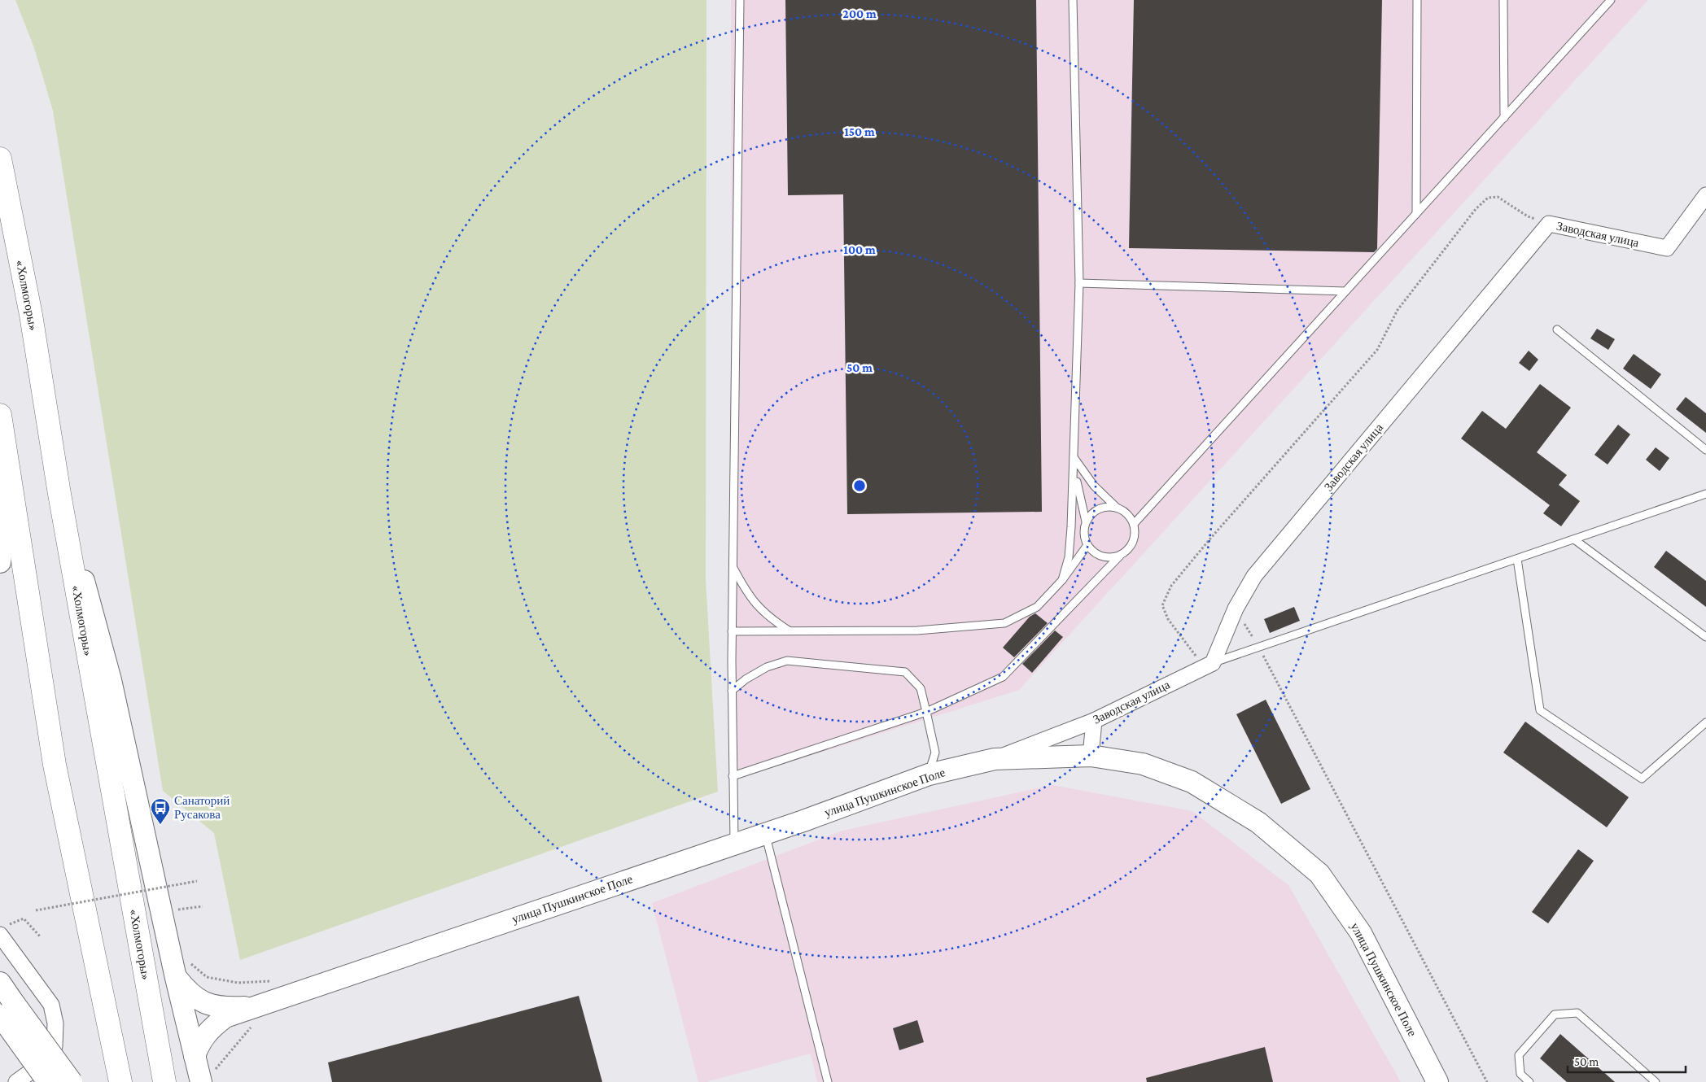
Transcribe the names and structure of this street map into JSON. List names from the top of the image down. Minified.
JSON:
{"streets":{"highway":["«Холмогоры»"],"main road":["улица Пушкинское Поле"],"street":["Заводская улица"]},"crossings":[["Заводская улица","улица Пушкинское Поле"]],"places":{"bus stop":["Санаторий Русакова"]},"scale_bar":"50 m","rings":["200 m","150 m","100 m","50 m"]}
